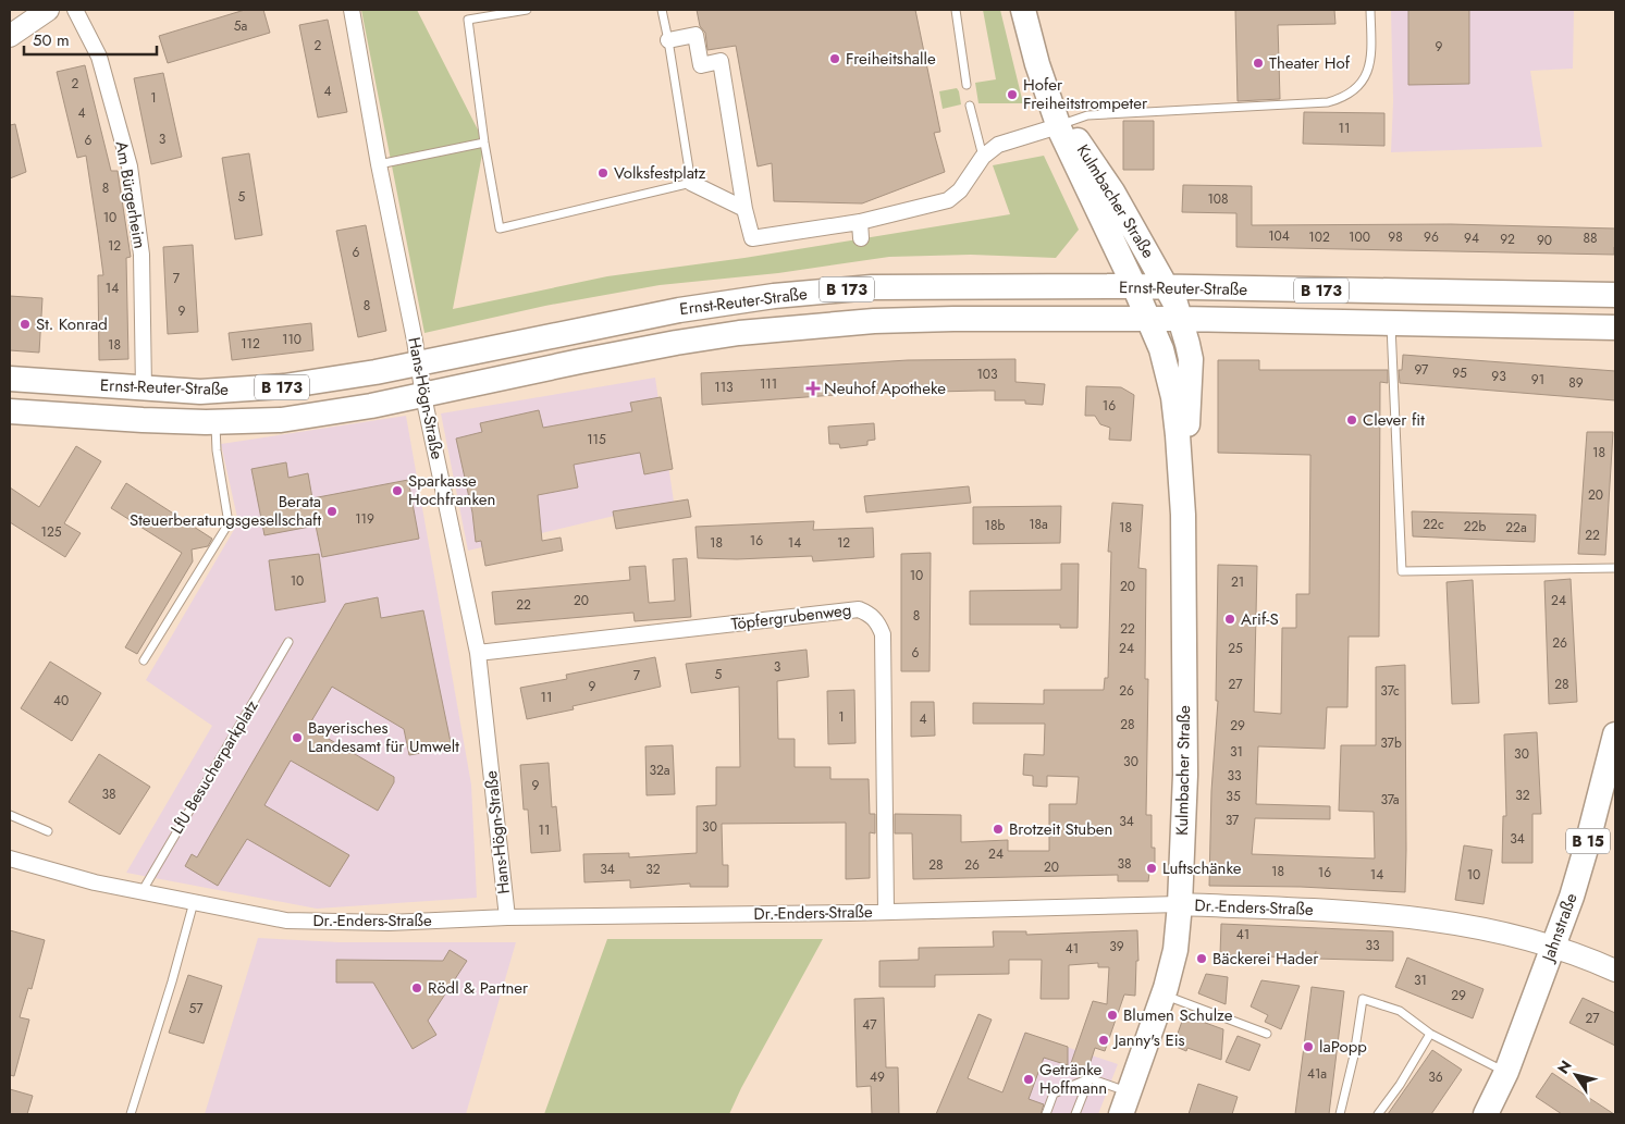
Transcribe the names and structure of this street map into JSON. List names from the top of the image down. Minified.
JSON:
{"streets":{"main road":["Kulmbacher Straße","Ernst-Reuter-Straße","B 173","B 15","Dr.-Enders-Straße","Jahnstraße"],"street":["Am Bürgerheim","Hans-Högn-Straße","Töpfergrubenweg"],"lane":["LfU Besucherparkplatz"]},"crossings":[["Am Bürgerheim","Ernst-Reuter-Straße"],["Kulmbacher Straße","Ernst-Reuter-Straße"],["Kulmbacher Straße","Dr.-Enders-Straße"],["Ernst-Reuter-Straße","Hans-Högn-Straße"],["Hans-Högn-Straße","Töpfergrubenweg"],["Hans-Högn-Straße","Dr.-Enders-Straße"],["Töpfergrubenweg","Dr.-Enders-Straße"],["LfU Besucherparkplatz","Dr.-Enders-Straße"],["Dr.-Enders-Straße","Jahnstraße"]],"places":{"other":["Freiheitshalle","Theater Hof","Hofer Freiheitstrompeter","Volksfestplatz","St. Konrad","Clever fit","Sparkasse Hochfranken","Berata Steuerberatungsgesellschaft","Arif-S","Bayerisches Landesamt für Umwelt","Brotzeit Stuben","Luftschänke","Bäckerei Hader","Rödl & Partner","Blumen Schulze","Janny's Eis","laPopp","Getränke Hoffmann"],"health":["Neuhof Apotheke"]},"house_numbers":["5a","2","9","2","4","1","4","11","3","6","8","5","108","10","104","102","100","98","96","94","88","92","90","12","6","7","14","8","9","110","112","18","97","95","103","93","91","89","111","113","16","115","18","20","119","18a","22c","18b","22b","18","22a","125","22","16","18","14","12","10","10","21","20","20","24","22","8","22","26","24","25","6","3","5","7","27","28","9","26","37c","11","40","1","4","28","29","37b","31","30","30","32a","33","9","38","32","35","37a","37","34","30","11","34","24","38","28","26","20","34","32","18","16","14","10","41","33","39","41","31","29","57","27","47","41a","49","36"],"scale_bar":"50 m","north":"top left"}
